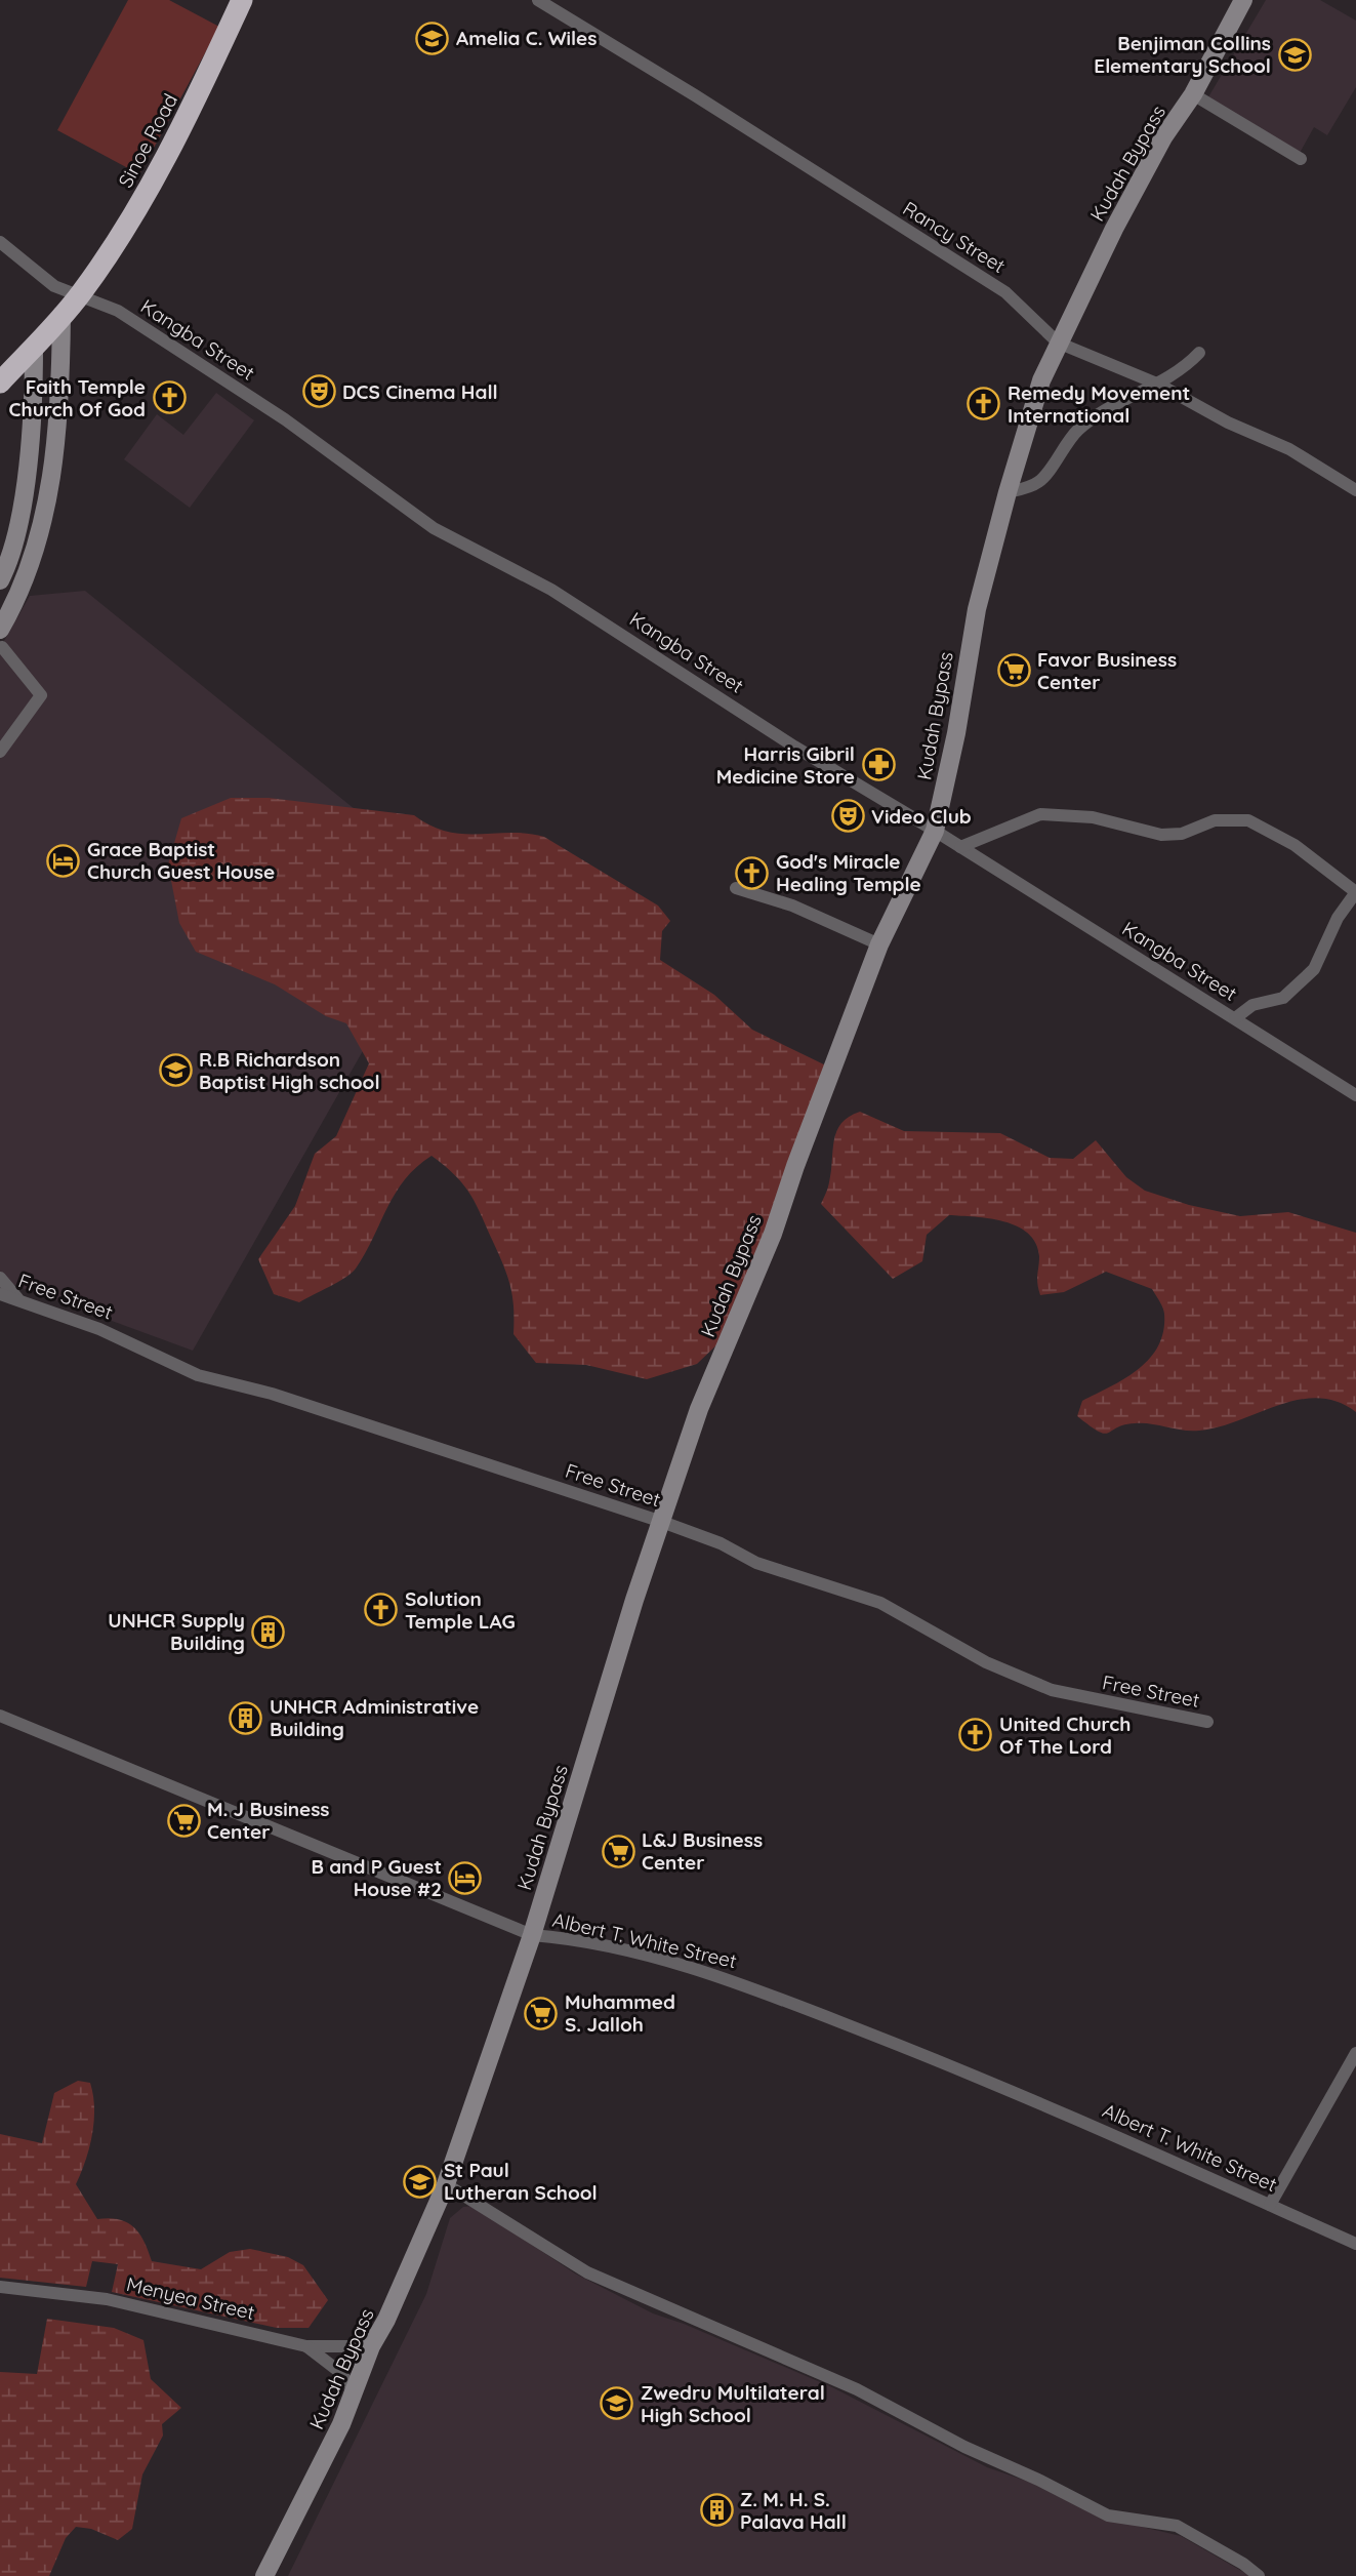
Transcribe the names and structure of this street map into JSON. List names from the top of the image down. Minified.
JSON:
{"streets":{"highway":["Sinoe Road"],"street":["Kudah Bypass","Rancy Street","Kangba Street","Free Street","Albert T. White Street","Menyea Street"]},"crossings":[["Sinoe Road","Kangba Street"],["Kudah Bypass","Rancy Street"],["Kudah Bypass","Kangba Street"],["Kudah Bypass","Free Street"],["Kudah Bypass","Albert T. White Street"],["Kudah Bypass","Menyea Street"]],"places":{"school or university":["Amelia C. Wiles","Benjiman Collins Elementary School","R.B Richardson Baptist High school","St Paul Lutheran School","Zwedru Multilateral High School"],"theatre":["DCS Cinema Hall","Video Club"],"church":["Faith Temple Church Of God","Remedy Movement International","God's Miracle Healing Temple","Solution Temple LAG","United Church Of The Lord"],"supermarket":["Favor Business Center","M. J Business Center","L&J Business Center","Muhammed S. Jalloh"],"pharmacy":["Harris Gibril Medicine Store"],"hotel":["Grace Baptist Church Guest House","B and P Guest House #2"],"building":["UNHCR Supply Building","UNHCR Administrative Building","Z. M. H. S. Palava Hall"]}}
